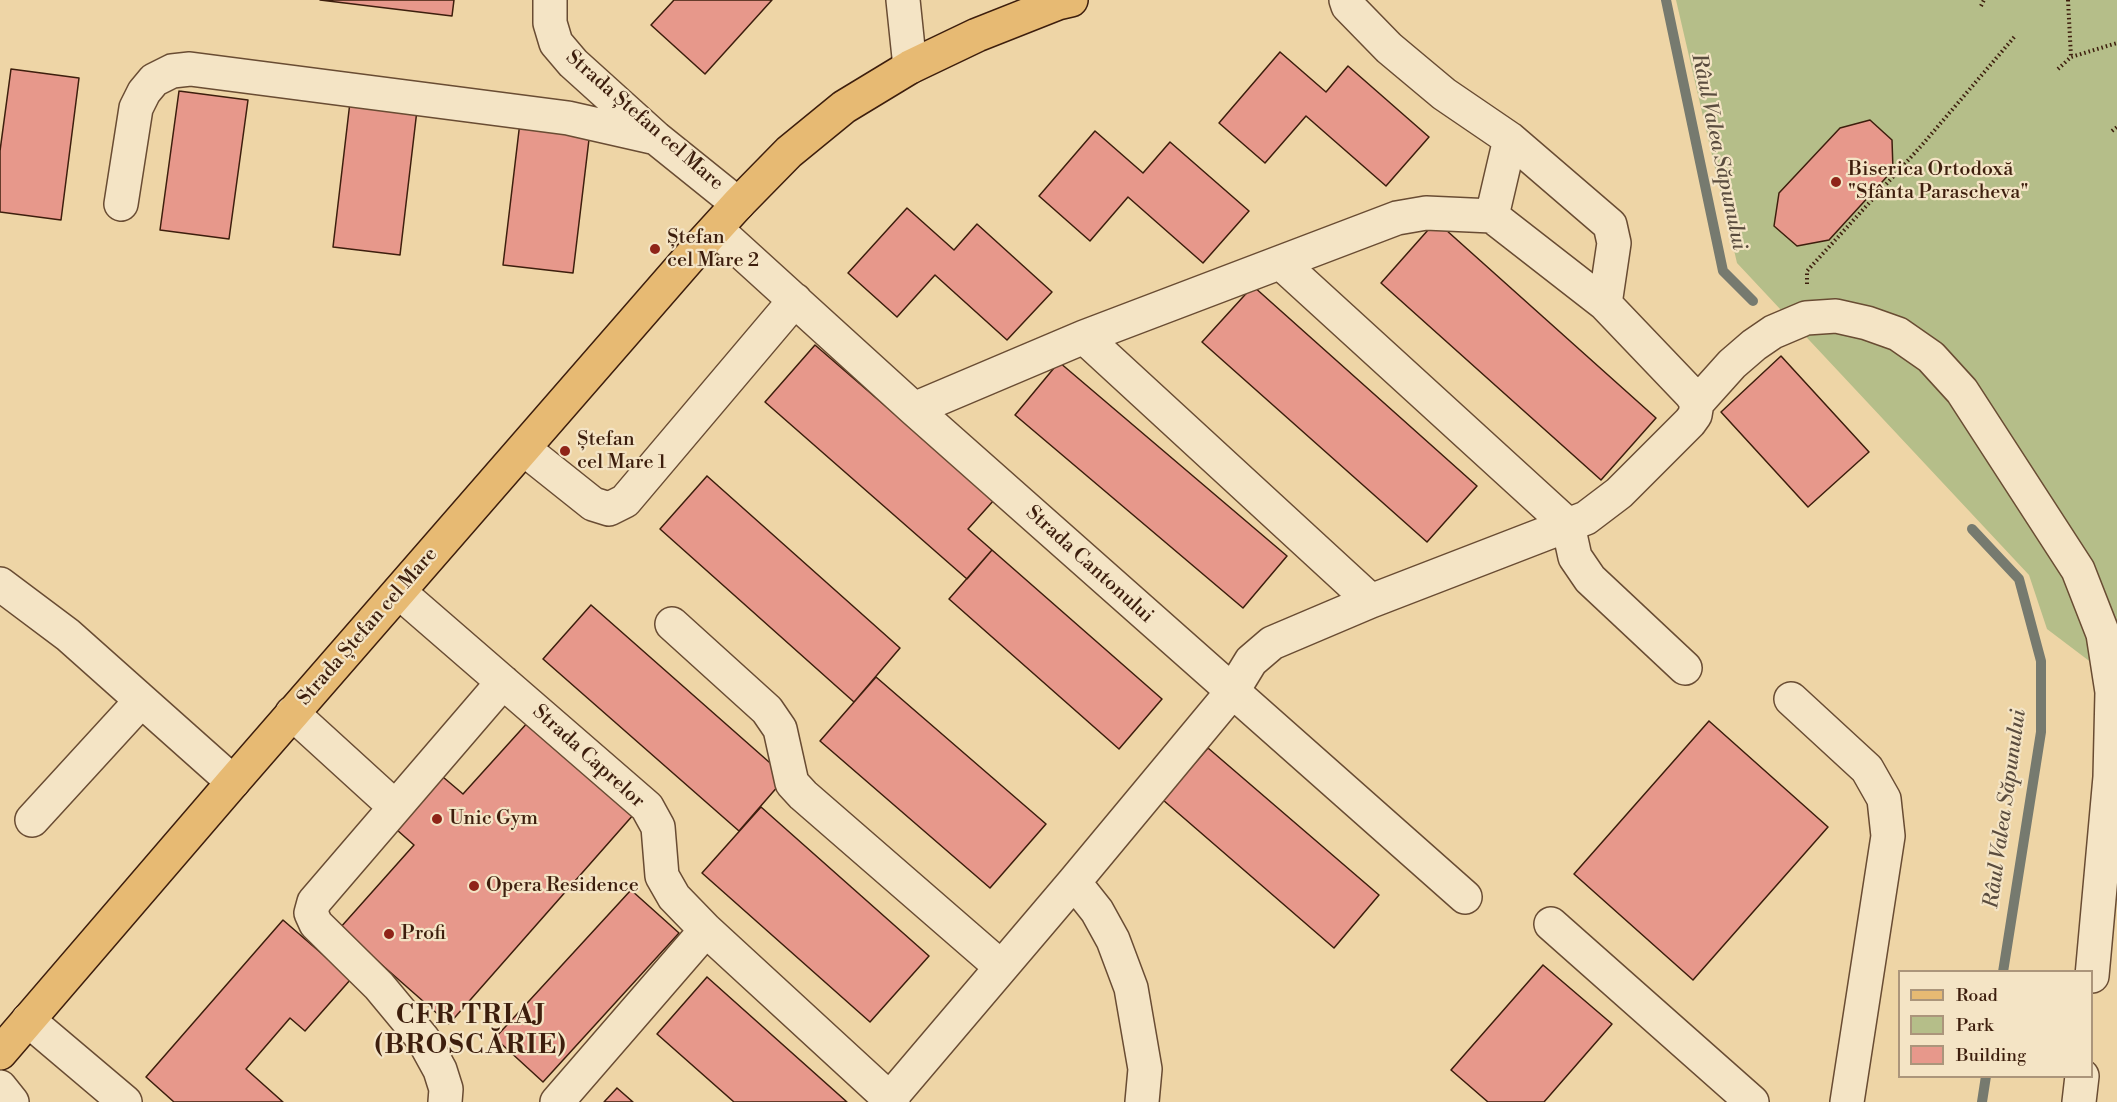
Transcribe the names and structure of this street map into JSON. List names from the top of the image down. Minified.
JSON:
{"streets":{"main road":["Strada Ștefan cel Mare"],"street":["Strada Cantonului","Strada Caprelor"]},"crossings":[["Strada Ștefan cel Mare","Strada Cantonului"],["Strada Ștefan cel Mare","Strada Caprelor"]],"districts":["CFR TRIAJ (BROSCĂRIE)"],"water":["Râul Valea Săpunului"],"places":["Biserica Ortodoxă \"Sfânta Parascheva\"","Ștefan cel Mare 2","Ștefan cel Mare 1","Unic Gym","Opera Residence","Profi"],"legend":["Road","Park","Building"]}
